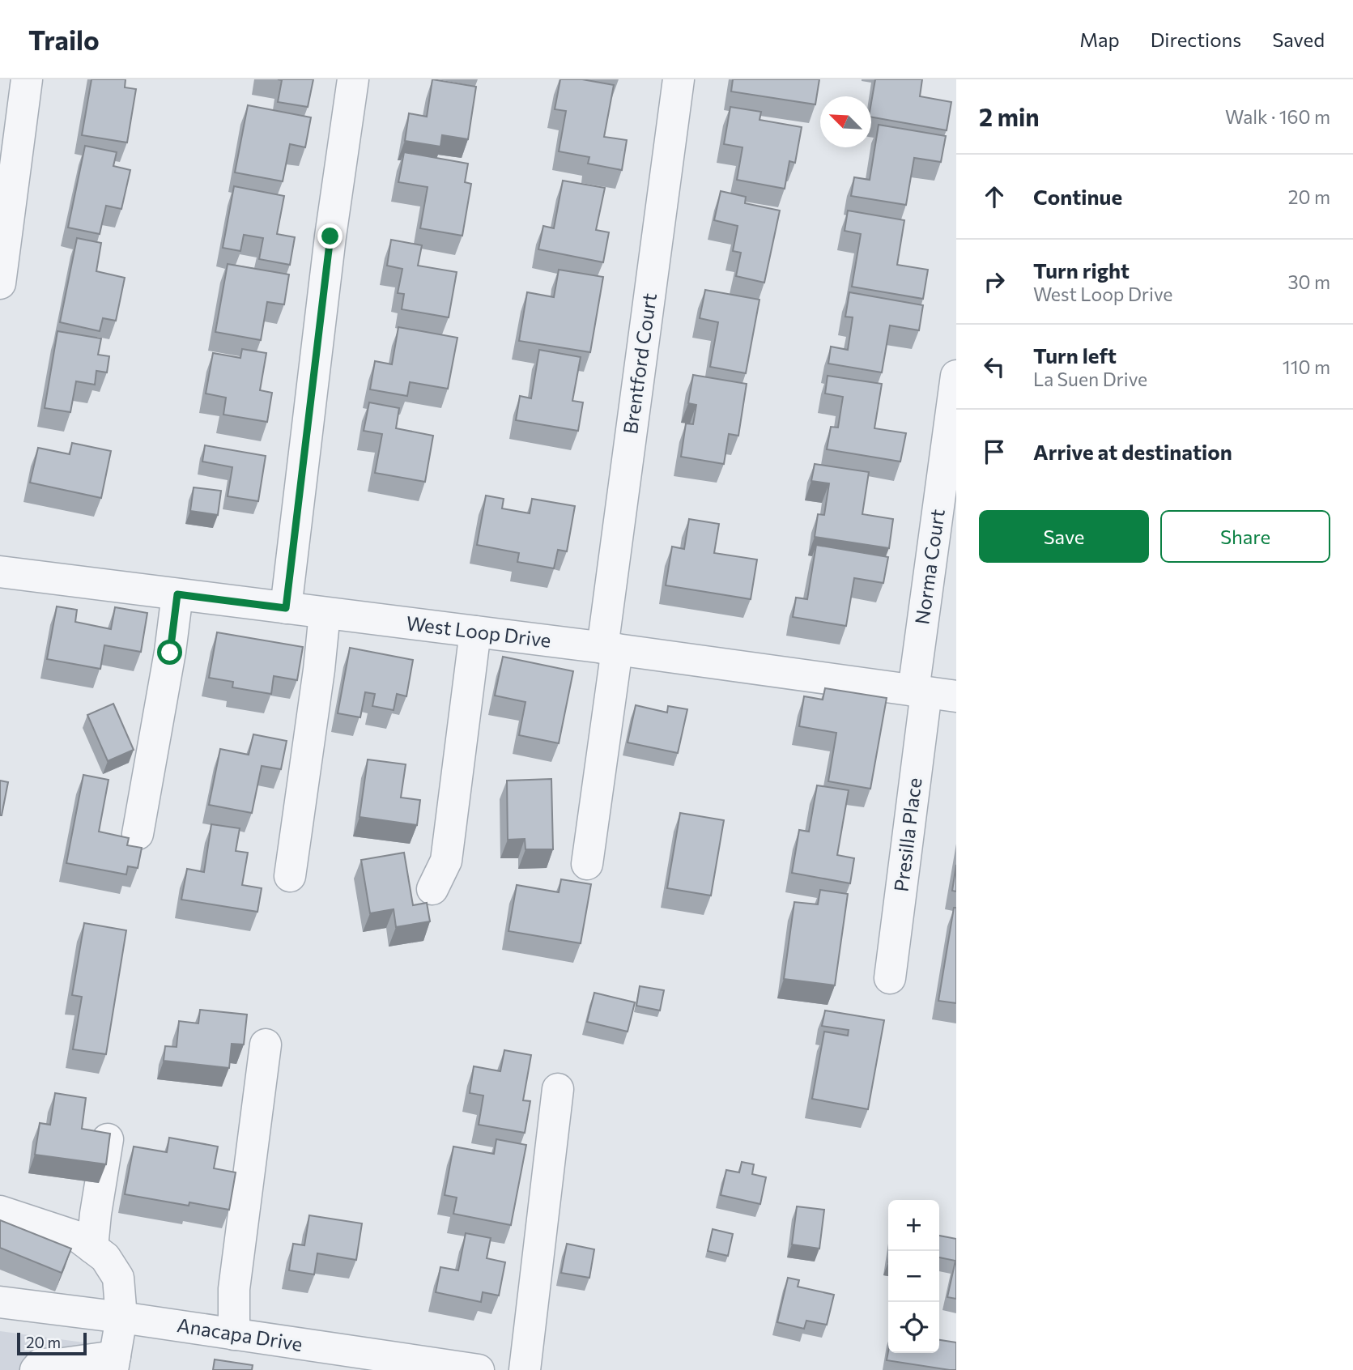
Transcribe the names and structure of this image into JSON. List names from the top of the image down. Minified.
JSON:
{"streets":{"street":["Brentford Court","Norma Court","West Loop Drive","Presilla Place","Anacapa Drive"]},"crossings":[["Brentford Court","West Loop Drive"],["Norma Court","West Loop Drive"],["Norma Court","Presilla Place"],["West Loop Drive","Presilla Place"]],"scale_bar":"20 m","north":"top left","page":{"header":"Trailo","nav":["Map","Directions","Saved"],"heading":["2 min","Walk · 160 m"],"list":[["Continue","20 m"],["Turn right","West Loop Drive","30 m"],["Turn left","La Suen Drive","110 m"],"Arrive at destination"],"buttons":["Save","Share"],"map_buttons":["+","−"],"scale":"20 m"}}
